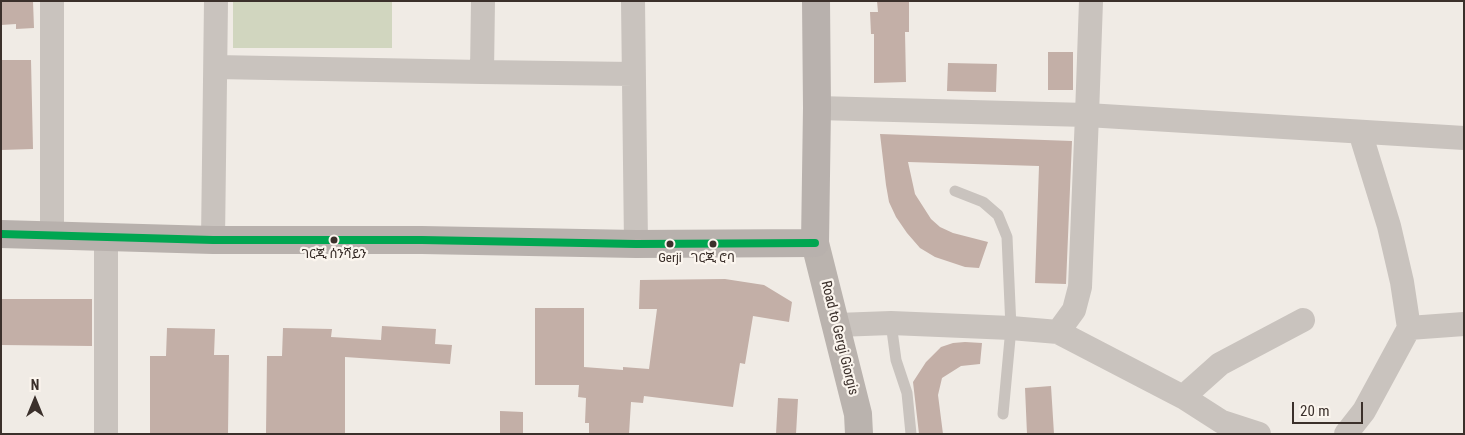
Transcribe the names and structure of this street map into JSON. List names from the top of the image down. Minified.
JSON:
{"streets":{"main road":["Road to Gergi Giorgis"]},"places":["ገርጂ ሰንሻይን","Gerji","ገርጂ ሮባ"],"scale_bar":"20 m","north":"top"}
